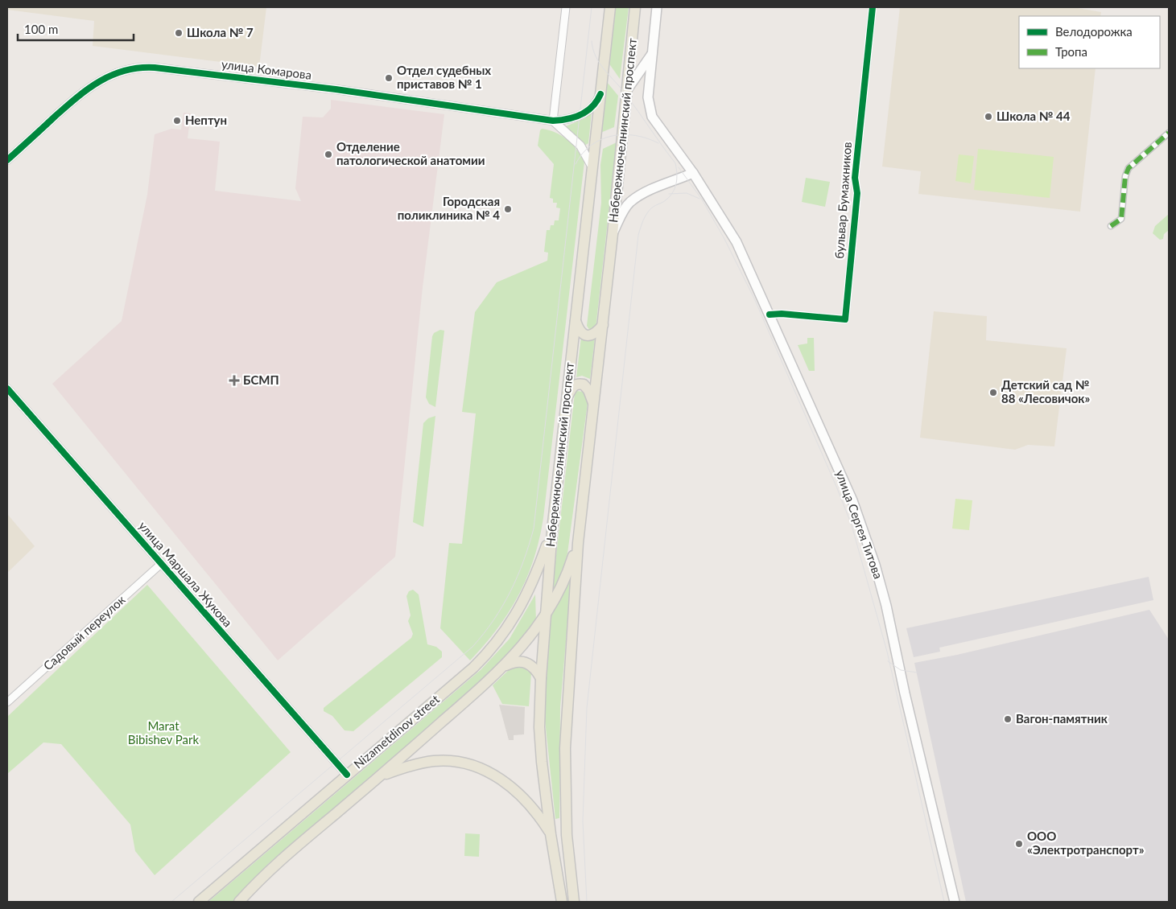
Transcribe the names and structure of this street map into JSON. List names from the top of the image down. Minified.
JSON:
{"streets":{"main road":["Набережночелнинский проспект","улица Сергея Титова","Nizametdinov street"],"street":["улица Комарова","бульвар Бумажников","улица Маршала Жукова","Садовый переулок"]},"crossings":[["улица Комарова","Набережночелнинский проспект"],["Набережночелнинский проспект","Nizametdinov street"],["бульвар Бумажников","улица Сергея Титова"],["улица Маршала Жукова","Садовый переулок"],["улица Маршала Жукова","Nizametdinov street"]],"parks":["Marat Bibishev Park"],"places":{"other":["Школа № 7","Отдел судебных приставов № 1","Школа № 44","Нептун","Отделение патологической анатомии","Городская поликлиника № 4","Детский сад № 88 «Лесовичок»","Вагон-памятник","ООО «Электротранспорт»"],"health":["БСМП"]},"legend":["Велодорожка","Тропа"],"scale_bar":"100 m"}
